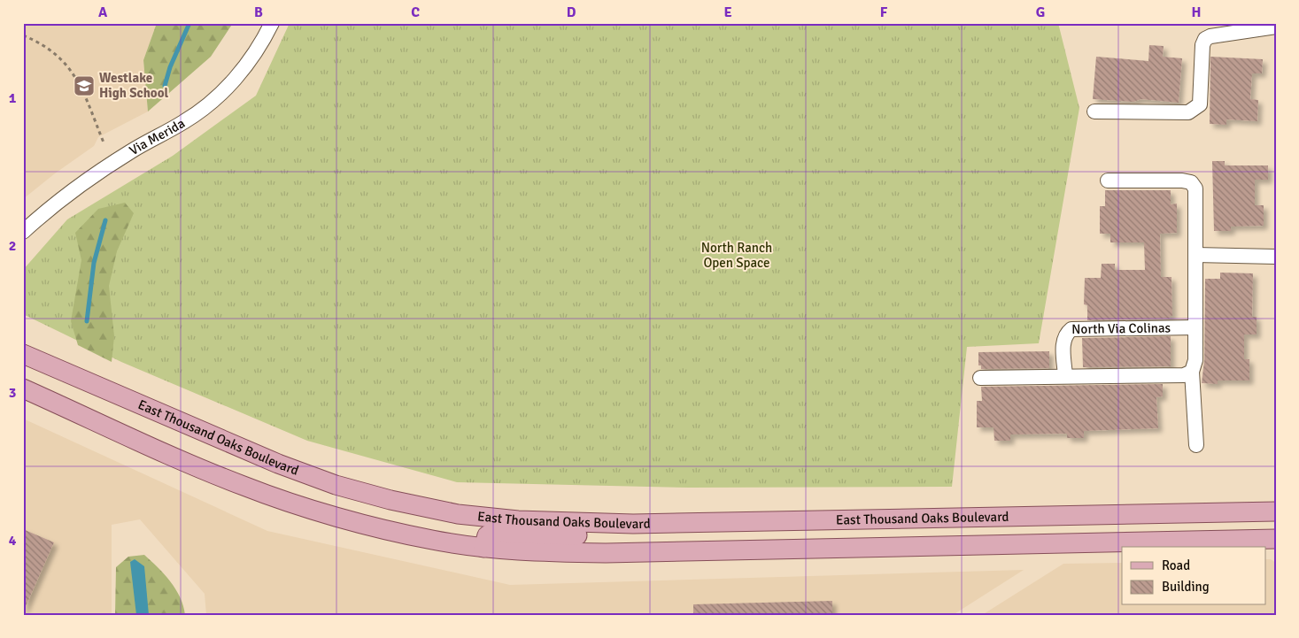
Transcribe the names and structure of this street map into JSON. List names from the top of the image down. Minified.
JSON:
{"streets":{"main road":["East Thousand Oaks Boulevard"],"street":["Via Merida","North Via Colinas"]},"parks":["North Ranch Open Space"],"places":{"school or university":["Westlake High School"]},"legend":["Road","Building"],"grid":{"columns":["A","B","C","D","E","F","G","H"],"rows":["1","2","3","4"]}}
